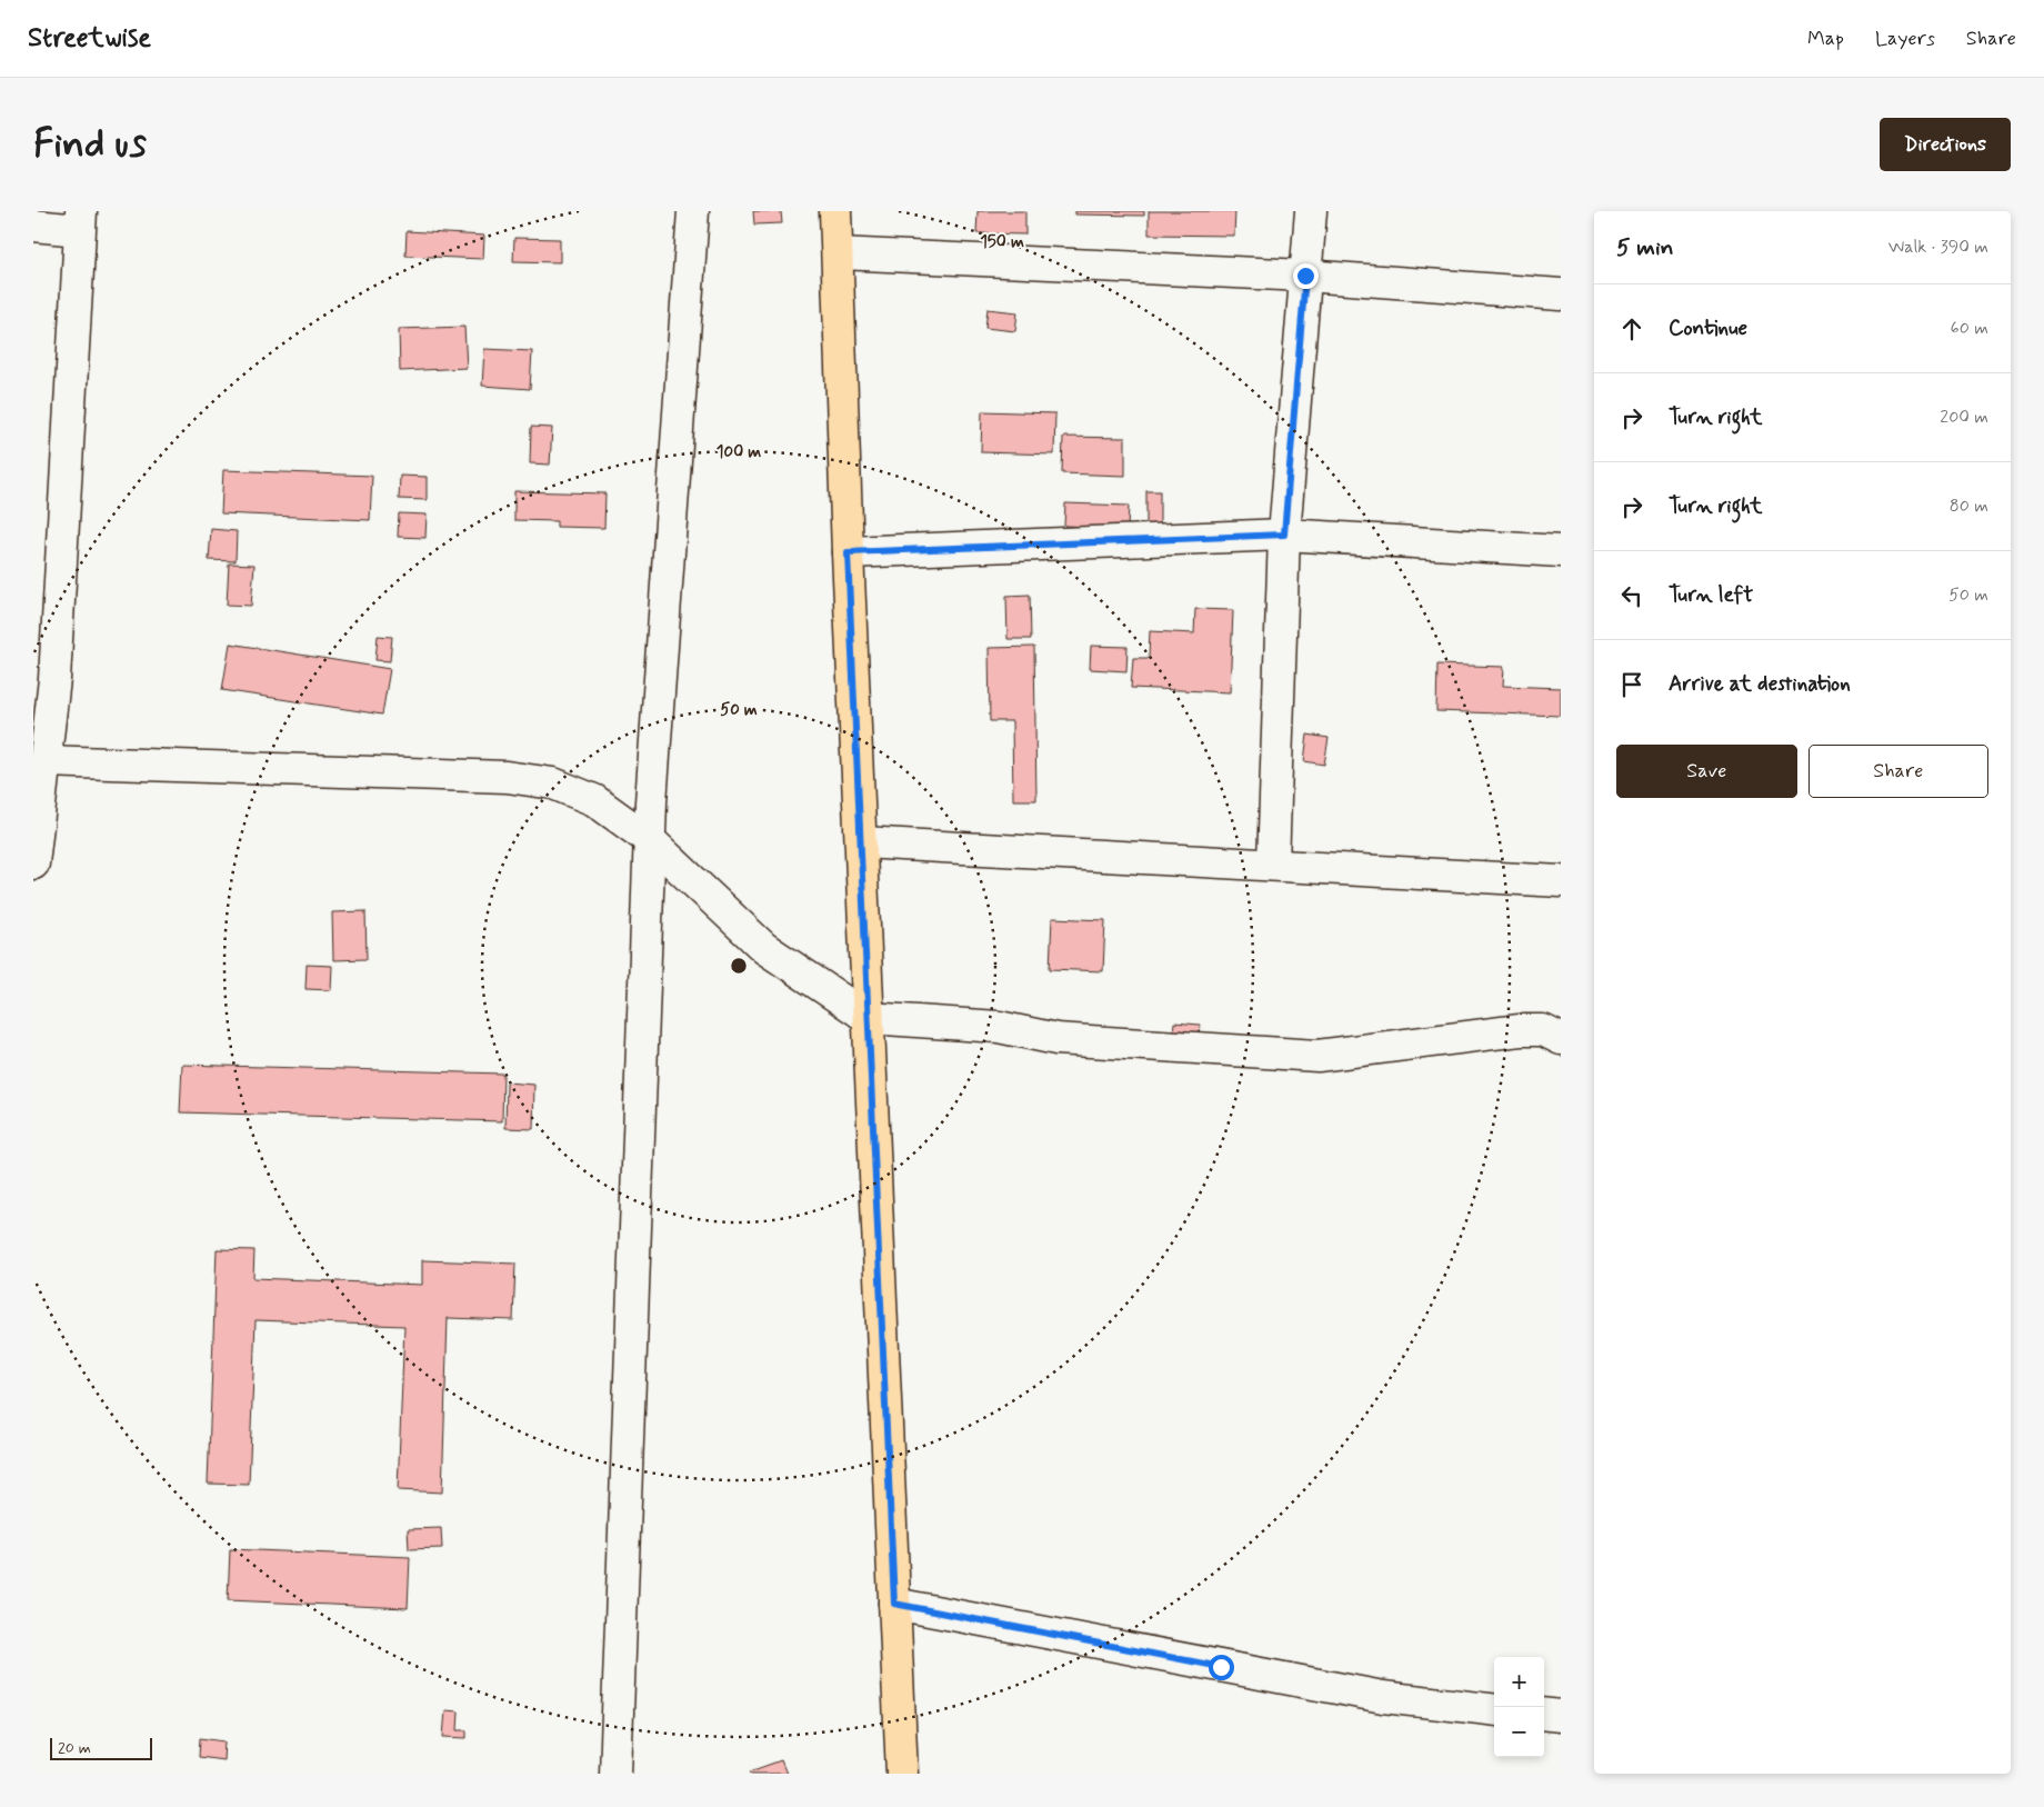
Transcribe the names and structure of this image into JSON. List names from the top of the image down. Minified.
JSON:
{"scale_bar":"20 m","page":{"header":"Streetwise","nav":["Map","Layers","Share"],"buttons":["Directions",["Save","Share"]],"title":"Find us","heading":["5 min","Walk · 390 m"],"list":[["Continue","60 m"],["Turn right","200 m"],["Turn right","80 m"],["Turn left","50 m"],"Arrive at destination"],"map_buttons":["+","−"],"scale":"20 m"},"rings":["150 m","100 m","50 m"]}
